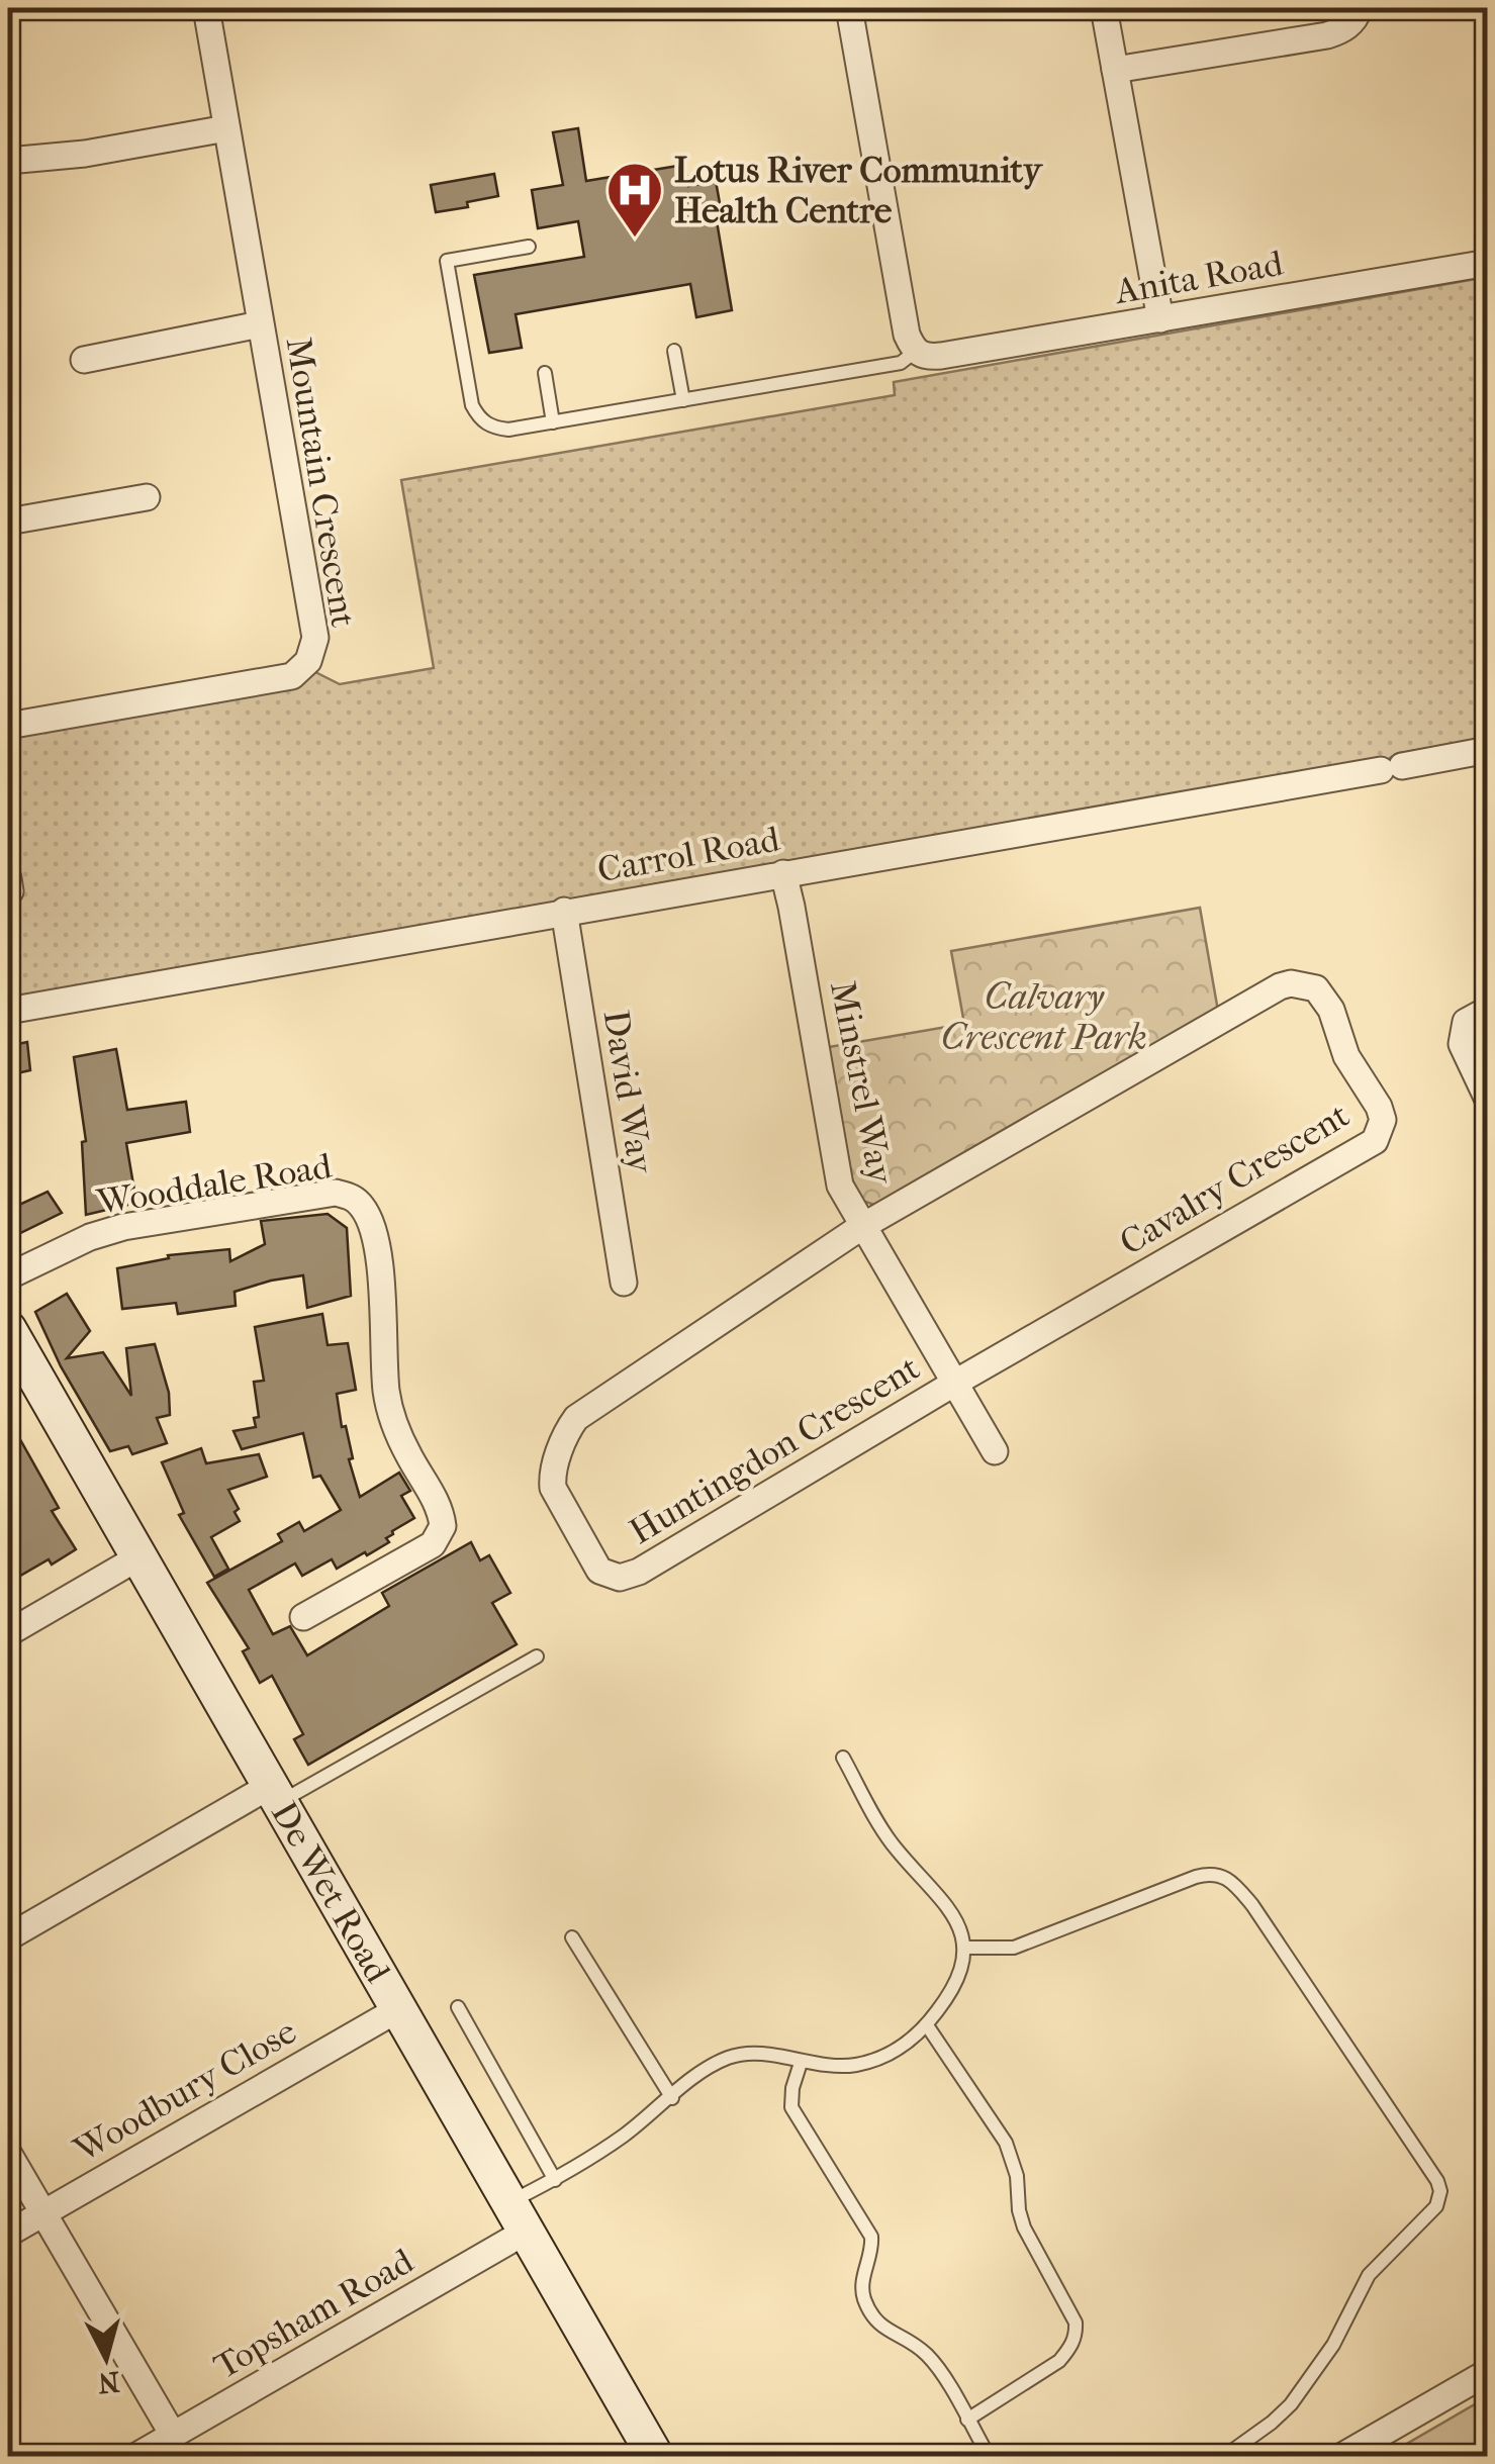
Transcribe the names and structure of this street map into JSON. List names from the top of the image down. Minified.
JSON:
{"streets":{"street":["Anita Road","Mountain Crescent","Carrol Road","Minstrel Way","David Way","Cavalry Crescent","Wooddale Road","Huntingdon Crescent","De Wet Road","Woodbury Close","Topsham Road"]},"crossings":[["Carrol Road","Minstrel Way"],["Carrol Road","David Way"],["Minstrel Way","Cavalry Crescent"],["Minstrel Way","Huntingdon Crescent"],["Cavalry Crescent","Huntingdon Crescent"],["De Wet Road","Woodbury Close"],["De Wet Road","Topsham Road"]],"parks":["Calvary Crescent Park"],"places":{"hospital":["Lotus River Community Health Centre"]},"north":"bottom"}
